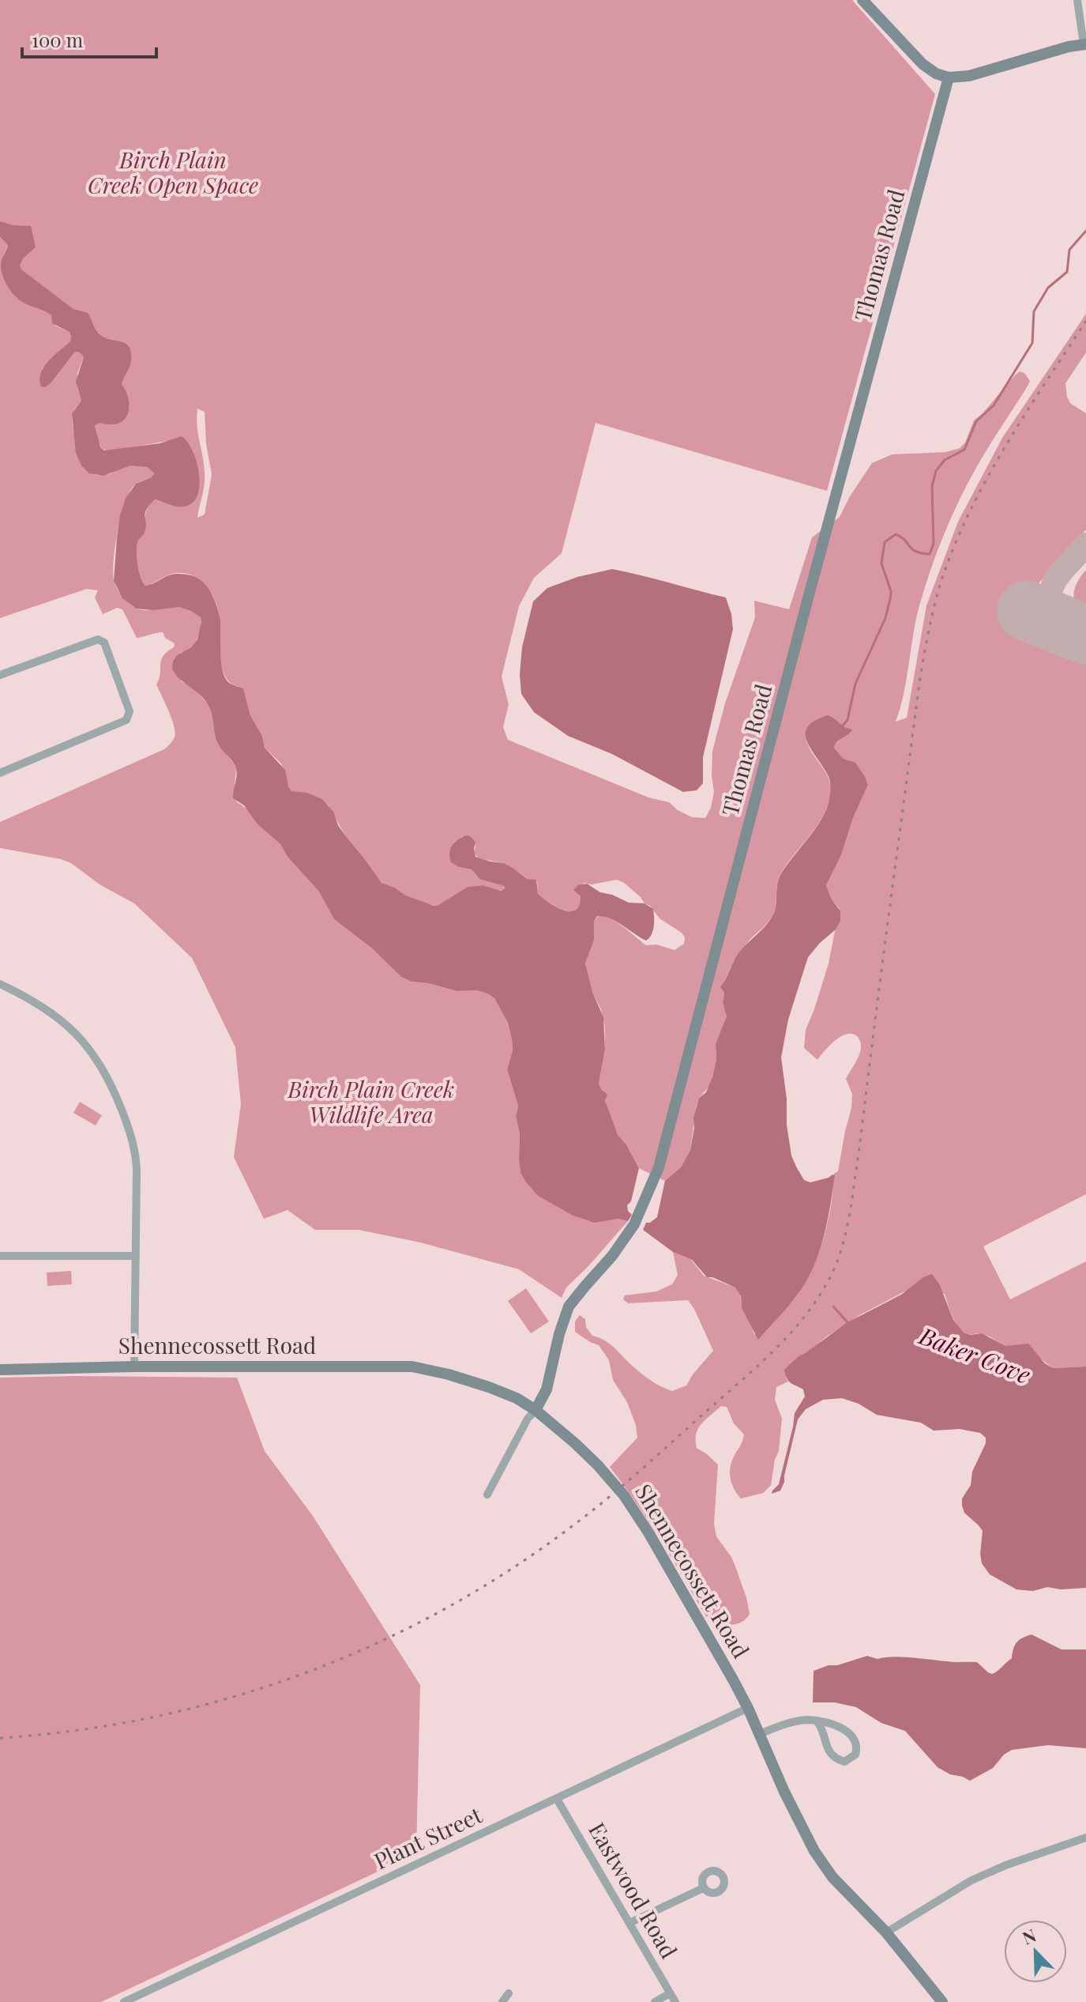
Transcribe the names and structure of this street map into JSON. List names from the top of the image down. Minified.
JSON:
{"streets":{"main road":["Thomas Road","Shennecossett Road"],"street":["Plant Street","Eastwood Road"]},"crossings":[["Thomas Road","Shennecossett Road"],["Shennecossett Road","Plant Street"],["Plant Street","Eastwood Road"]],"water":["Baker Cove"],"parks":["Birch Plain Creek Open Space","Birch Plain Creek Wildlife Area"],"scale_bar":"100 m","north":"top left"}
